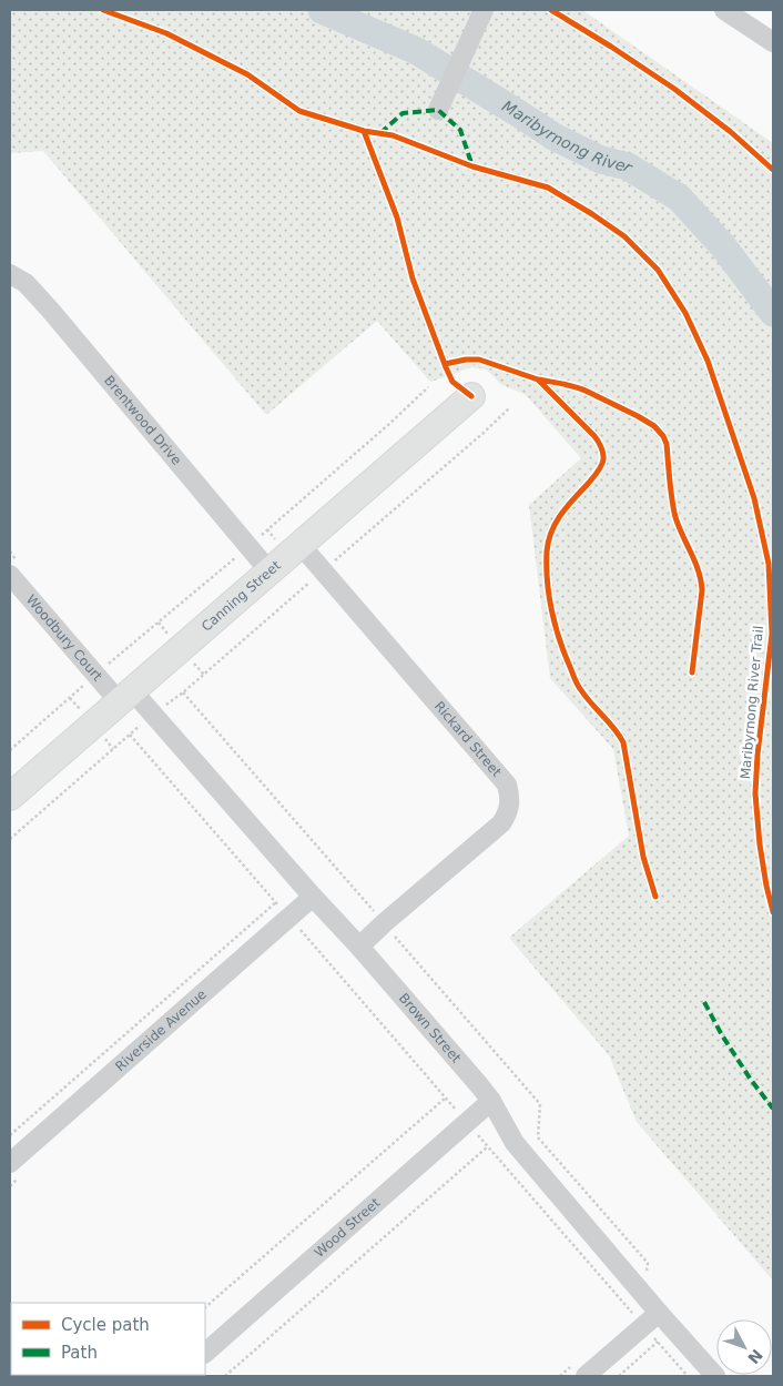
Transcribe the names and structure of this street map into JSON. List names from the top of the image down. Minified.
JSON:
{"streets":{"street":["Brentwood Drive","Canning Street","Woodbury Court","Rickard Street","Brown Street","Riverside Avenue","Wood Street"],"cycle path":["Maribyrnong River Trail"]},"crossings":[["Brentwood Drive","Canning Street"],["Brentwood Drive","Rickard Street"],["Canning Street","Woodbury Court"],["Canning Street","Rickard Street"],["Canning Street","Brown Street"],["Woodbury Court","Brown Street"],["Rickard Street","Brown Street"],["Brown Street","Riverside Avenue"],["Brown Street","Wood Street"]],"water":["Maribyrnong River"],"legend":["Cycle path","Path"],"north":"bottom right"}
